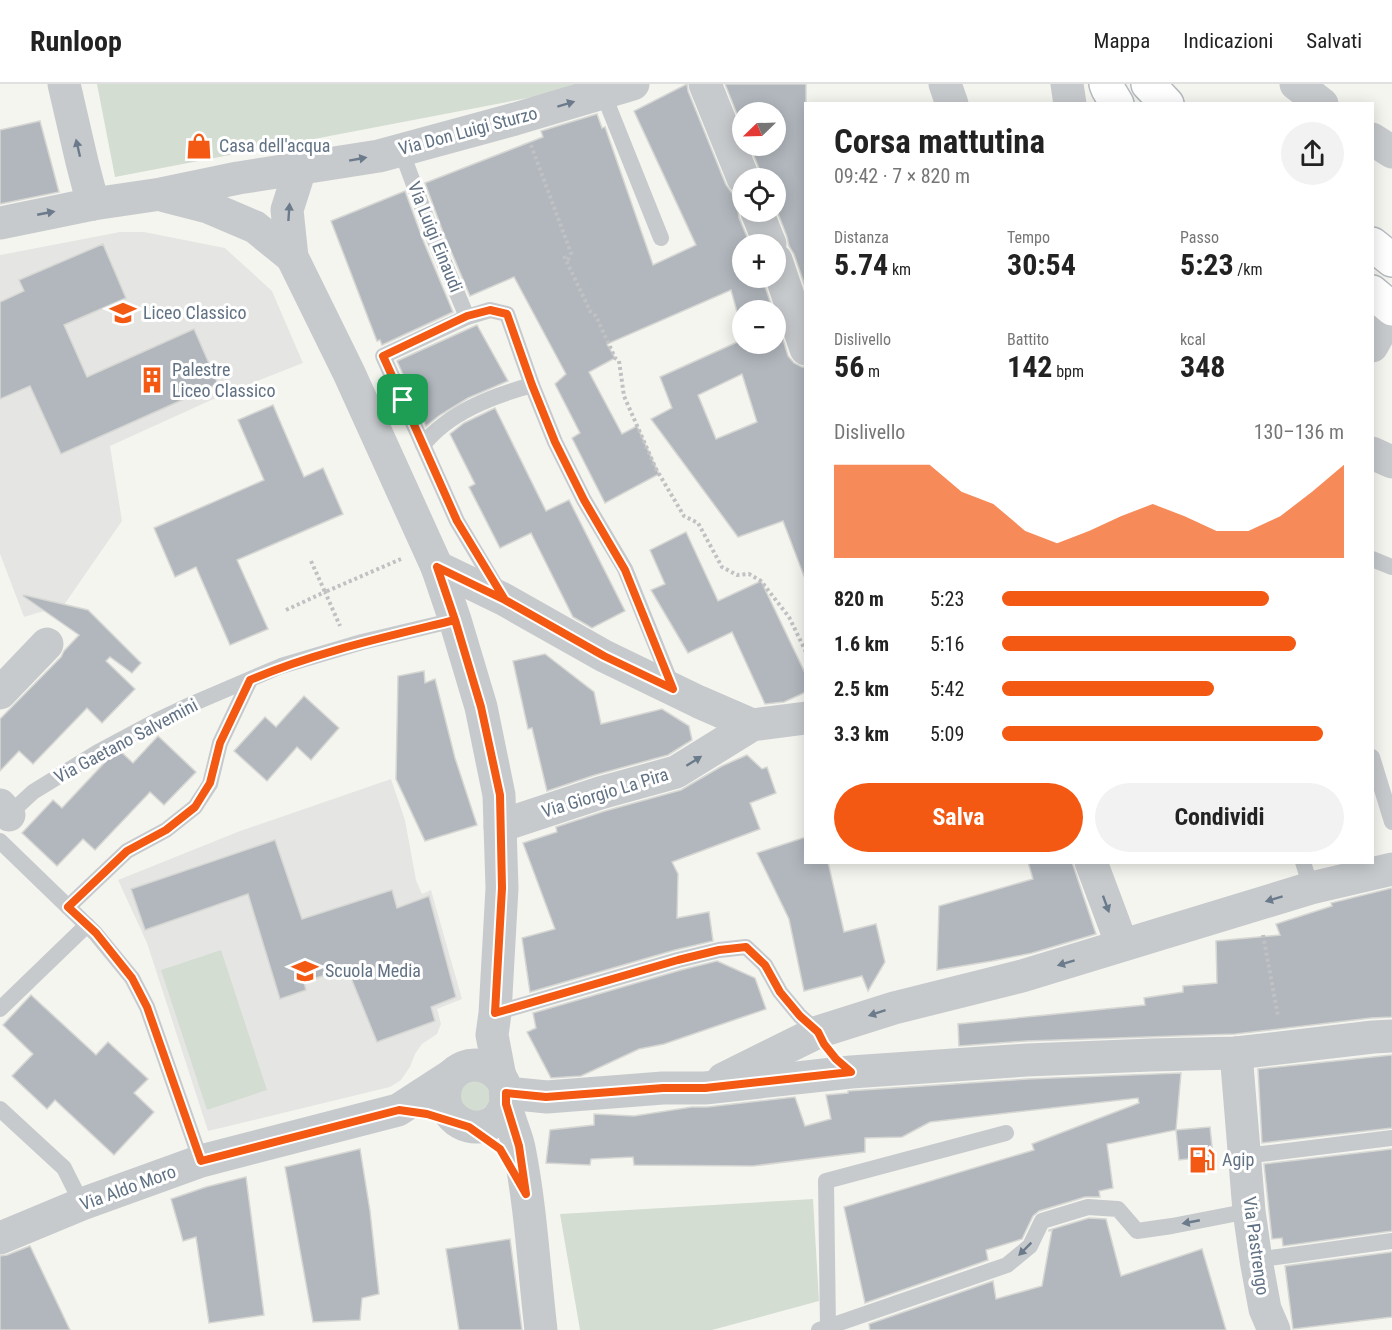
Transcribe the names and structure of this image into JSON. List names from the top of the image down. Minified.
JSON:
{"streets":{"street":["Via Don Luigi Sturzo","Via Giorgio La Pira","Via Aldo Moro","Via Pastrengo"],"lane":["Via Luigi Einaudi","Via Gaetano Salvemini"]},"crossings":[["Via Don Luigi Sturzo","Via Luigi Einaudi"],["Via Gaetano Salvemini","Via Aldo Moro"]],"one_way":["Via Don Luigi Sturzo"],"places":{"shop":["Casa dell'acqua"],"school or university":["Liceo Classico","Scuola Media"],"building":["Palestre Liceo Classico"],"fuel station":["Agip"]},"north":"bottom left","page":{"header":"Runloop","nav":["Mappa","Indicazioni","Salvati"],"map_buttons":["+","−"],"heading":["Corsa mattutina","09:42 · 7 × 820 m"],"stats":[["Distanza","5.74 km"],["Tempo","30:54"],["Passo","5:23 /km"],["Dislivello","56 m"],["Battito","142 bpm"],["kcal","348"]],"chart":["Dislivello","130–136 m"],"list":[{"name":"820 m","note":"5:23"},{"name":"1.6 km","note":"5:16"},{"name":"2.5 km","note":"5:42"},{"name":"3.3 km","note":"5:09"}],"buttons":["Salva","Condividi"]}}
